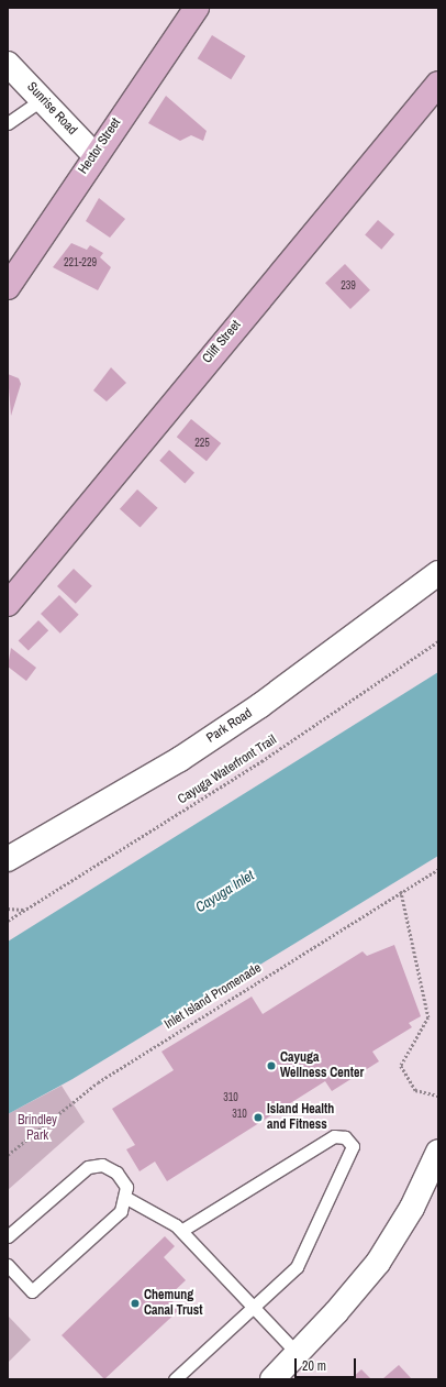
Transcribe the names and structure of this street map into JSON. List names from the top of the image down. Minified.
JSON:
{"streets":{"main road":["Hector Street","Cliff Street"],"street":["Sunrise Road","Park Road"],"path":["Cayuga Waterfront Trail","Inlet Island Promenade"]},"crossings":[["Sunrise Road","Hector Street"]],"water":["Cayuga Inlet"],"parks":["Brindley Park"],"places":["Cayuga Wellness Center","Island Health and Fitness","Chemung Canal Trust"],"house_numbers":["221-229","239","225","310","310"],"scale_bar":"20 m"}
